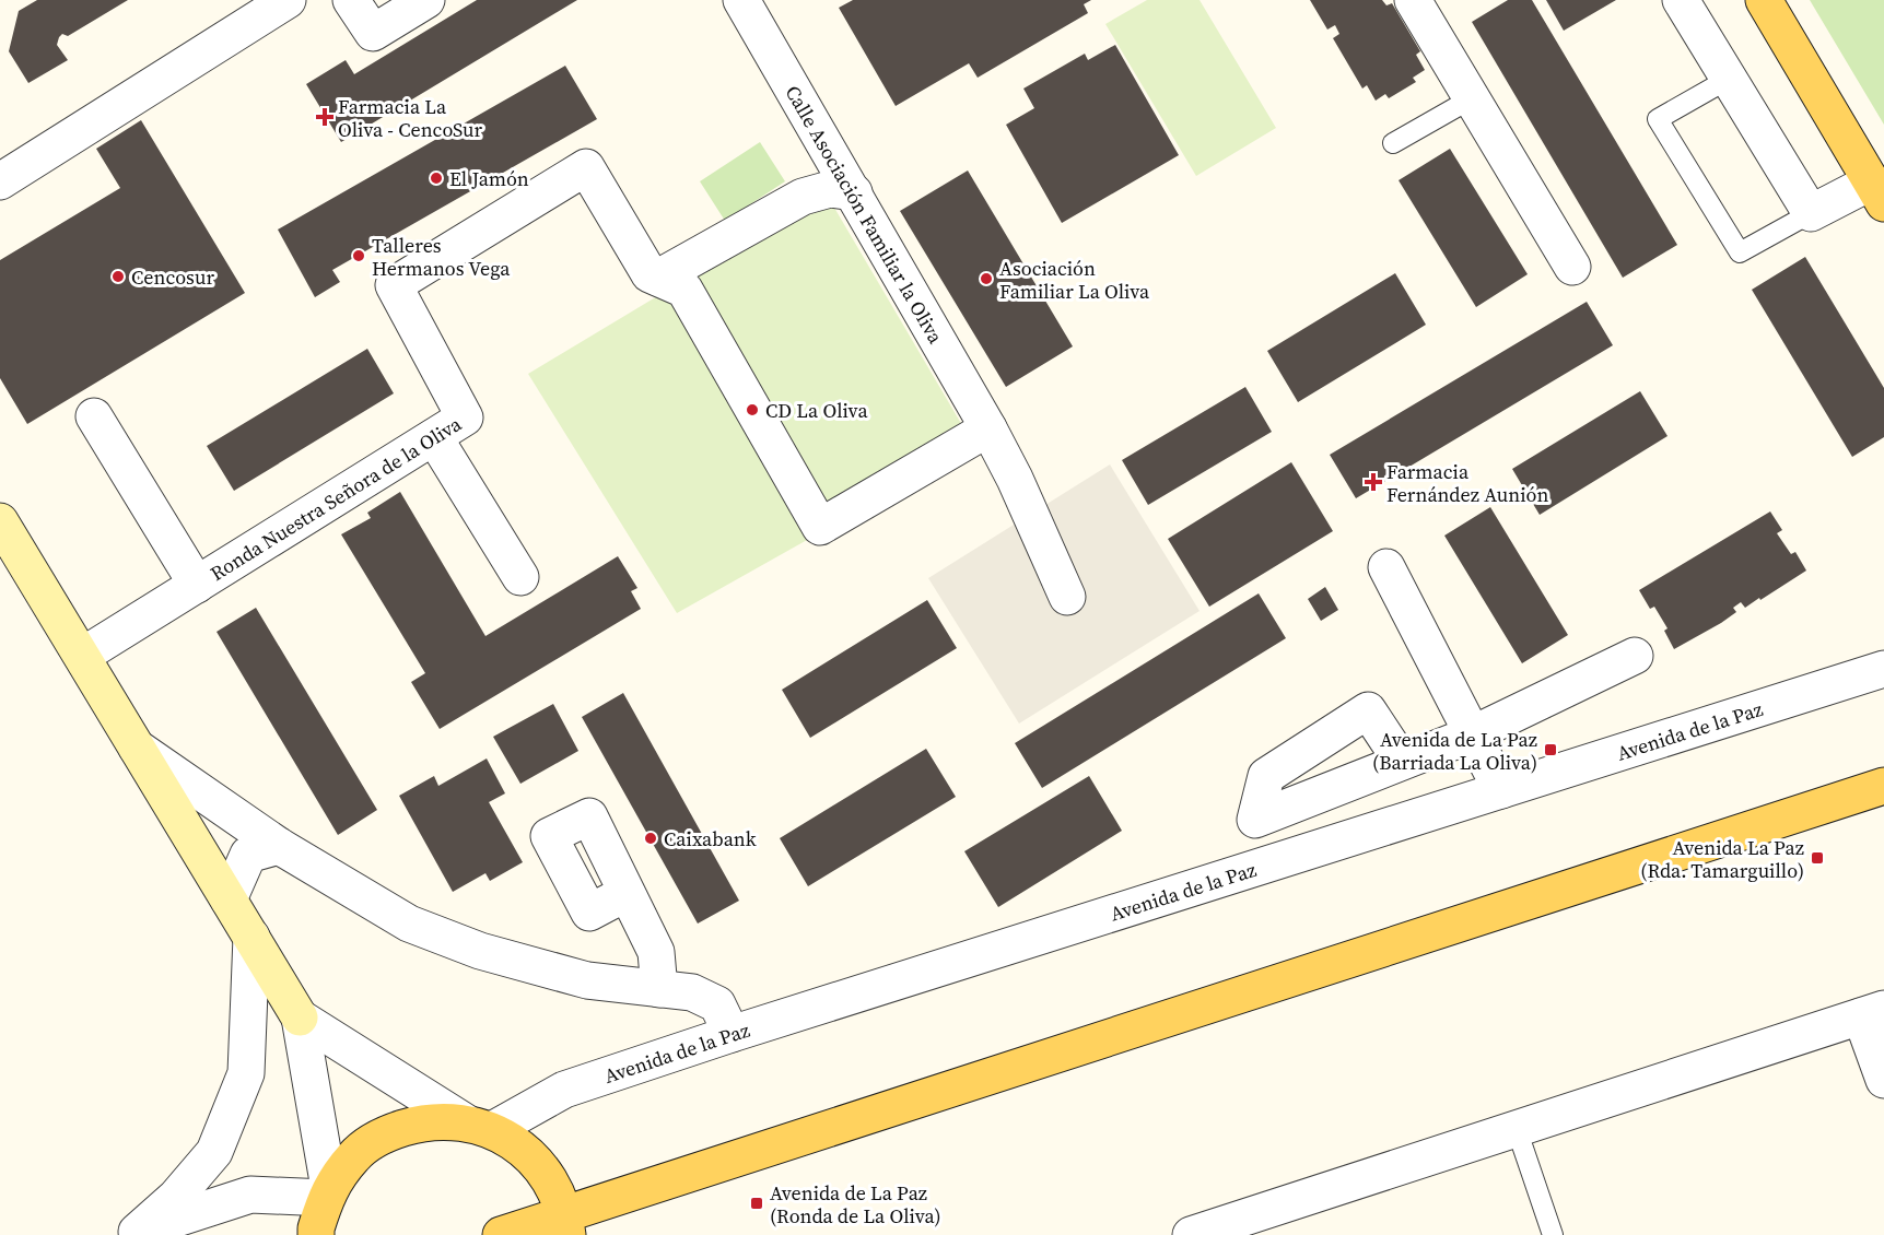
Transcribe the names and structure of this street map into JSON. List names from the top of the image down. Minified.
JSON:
{"streets":{"street":["Calle Asociación Familiar la Oliva","Ronda Nuestra Señora de la Oliva","Avenida de la Paz"]},"places":{"health":["Farmacia La Oliva - CencoSur","Farmacia Fernández Aunión"],"other":["El Jamón","Talleres Hermanos Vega","Cencosur","Asociación Familiar La Oliva","CD La Oliva","Caixabank"],"transit":["Avenida de La Paz (Barriada La Oliva)","Avenida La Paz (Rda. Tamarguillo)","Avenida de La Paz (Ronda de La Oliva)"]}}
